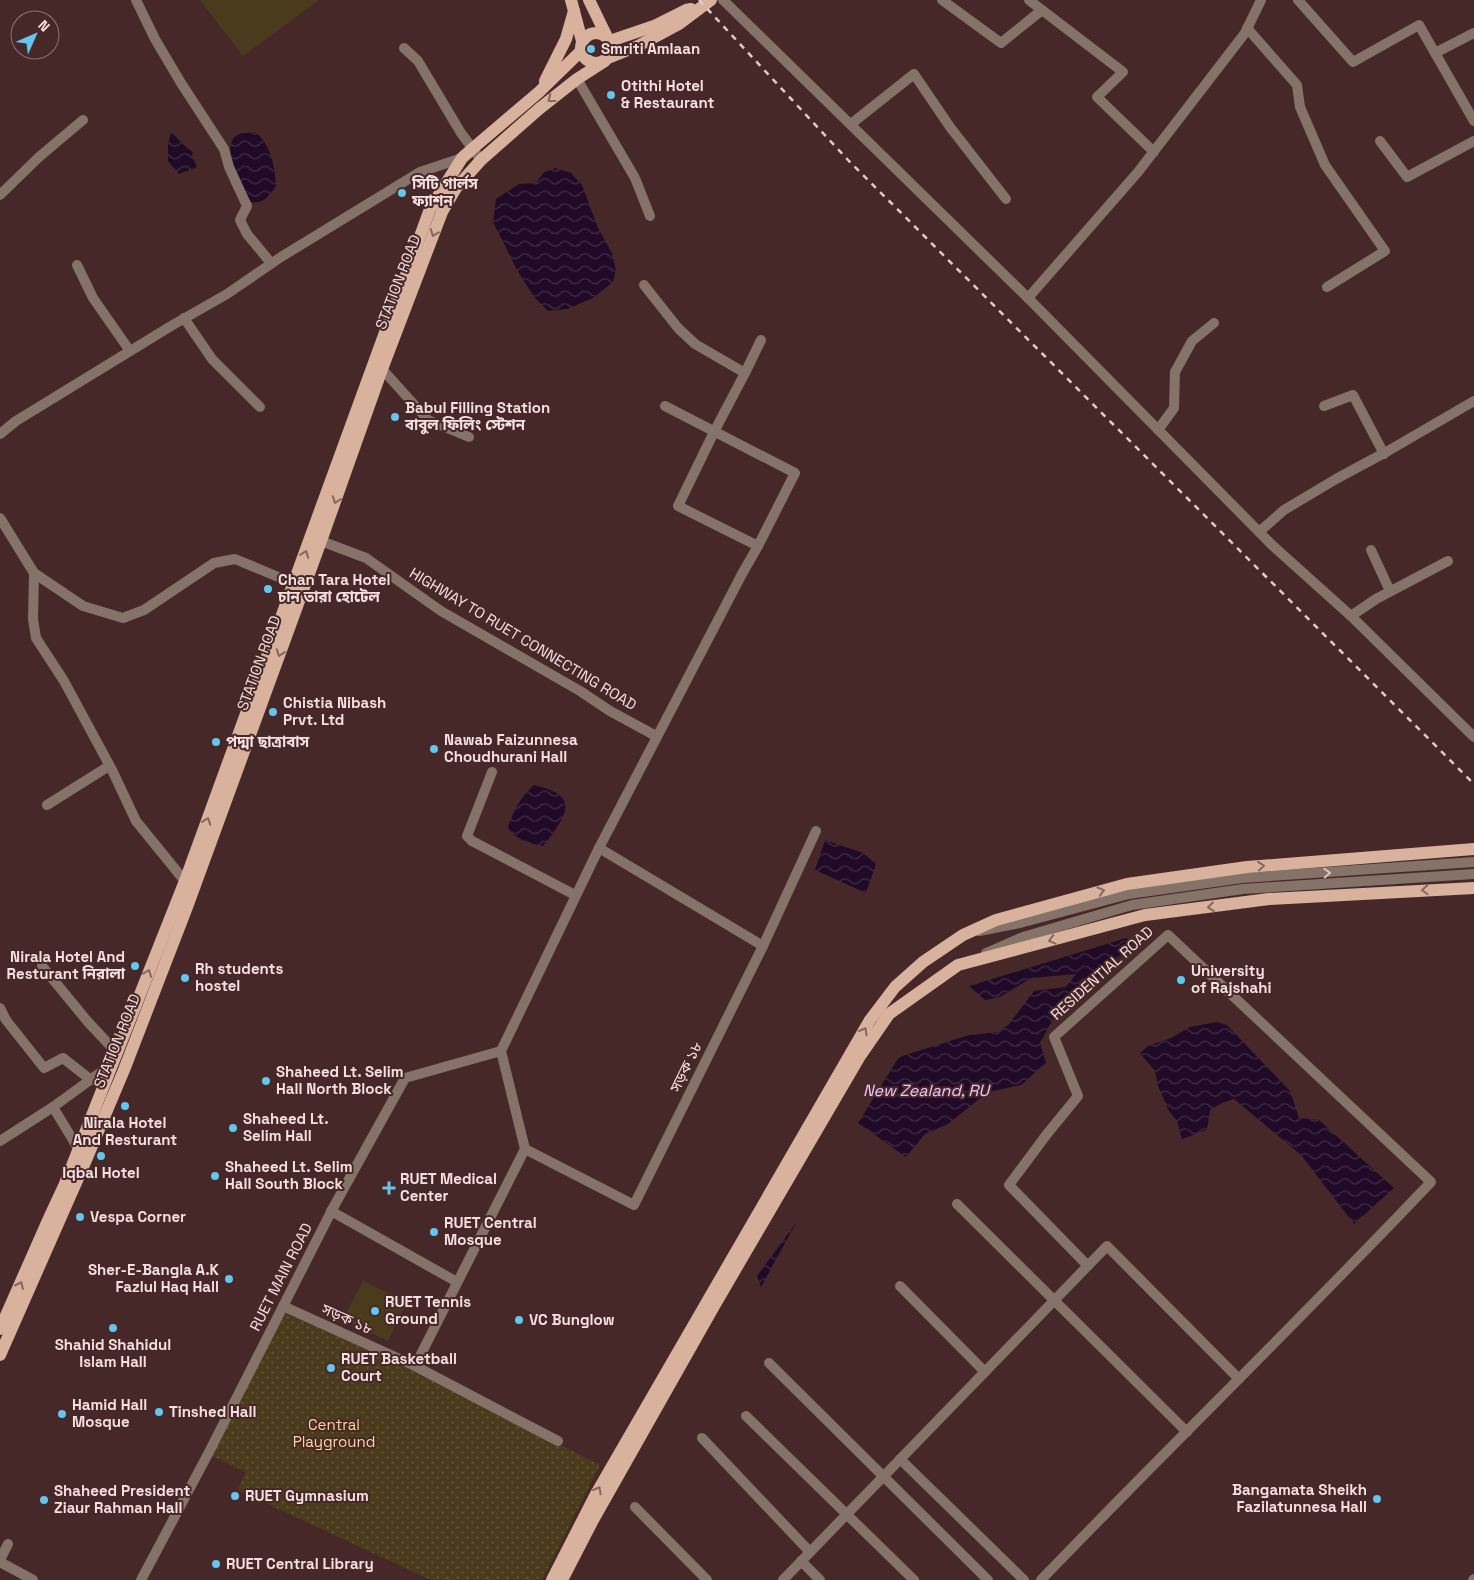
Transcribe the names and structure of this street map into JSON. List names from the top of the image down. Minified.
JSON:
{"streets":{"main road":["STATION ROAD"],"street":["HIGHWAY TO RUET CONNECTING ROAD","RESIDENTIAL ROAD","সড়ক ১৮","RUET MAIN ROAD"]},"crossings":[["STATION ROAD","HIGHWAY TO RUET CONNECTING ROAD"],["সড়ক ১৮","RUET MAIN ROAD"]],"water":["New Zealand, RU"],"parks":["Central Playground"],"places":{"other":["Smriti Amlaan","Otithi Hotel & Restaurant","সিটি গার্লস ফ্যাশন","Babul Filling Station বাবুল ফিলিং স্টেশন","Chan Tara Hotel চান তারা হোটেল","Chistia Nibash Prvt. Ltd","পদ্মা ছাত্রাবাস","Nawab Faizunnesa Choudhurani Hall","Nirala Hotel And Resturant নিরালা","Rh students hostel","University of Rajshahi","Shaheed Lt. Selim Hall North Block","Nirala Hotel And Resturant","Shaheed Lt. Selim Hall","Iqbal Hotel","Shaheed Lt. Selim Hall South Block","Vespa Corner","RUET Central Mosque","Sher-E-Bangla A.K Fazlul Haq Hall","RUET Tennis Ground","VC Bunglow","Shahid Shahidul Islam Hall","RUET Basketball Court","Tinshed Hall","Hamid Hall Mosque","RUET Gymnasium","Bangamata Sheikh Fazilatunnesa Hall","Shaheed President Ziaur Rahman Hall","RUET Central Library"],"health":["RUET Medical Center"]},"north":"top right"}
